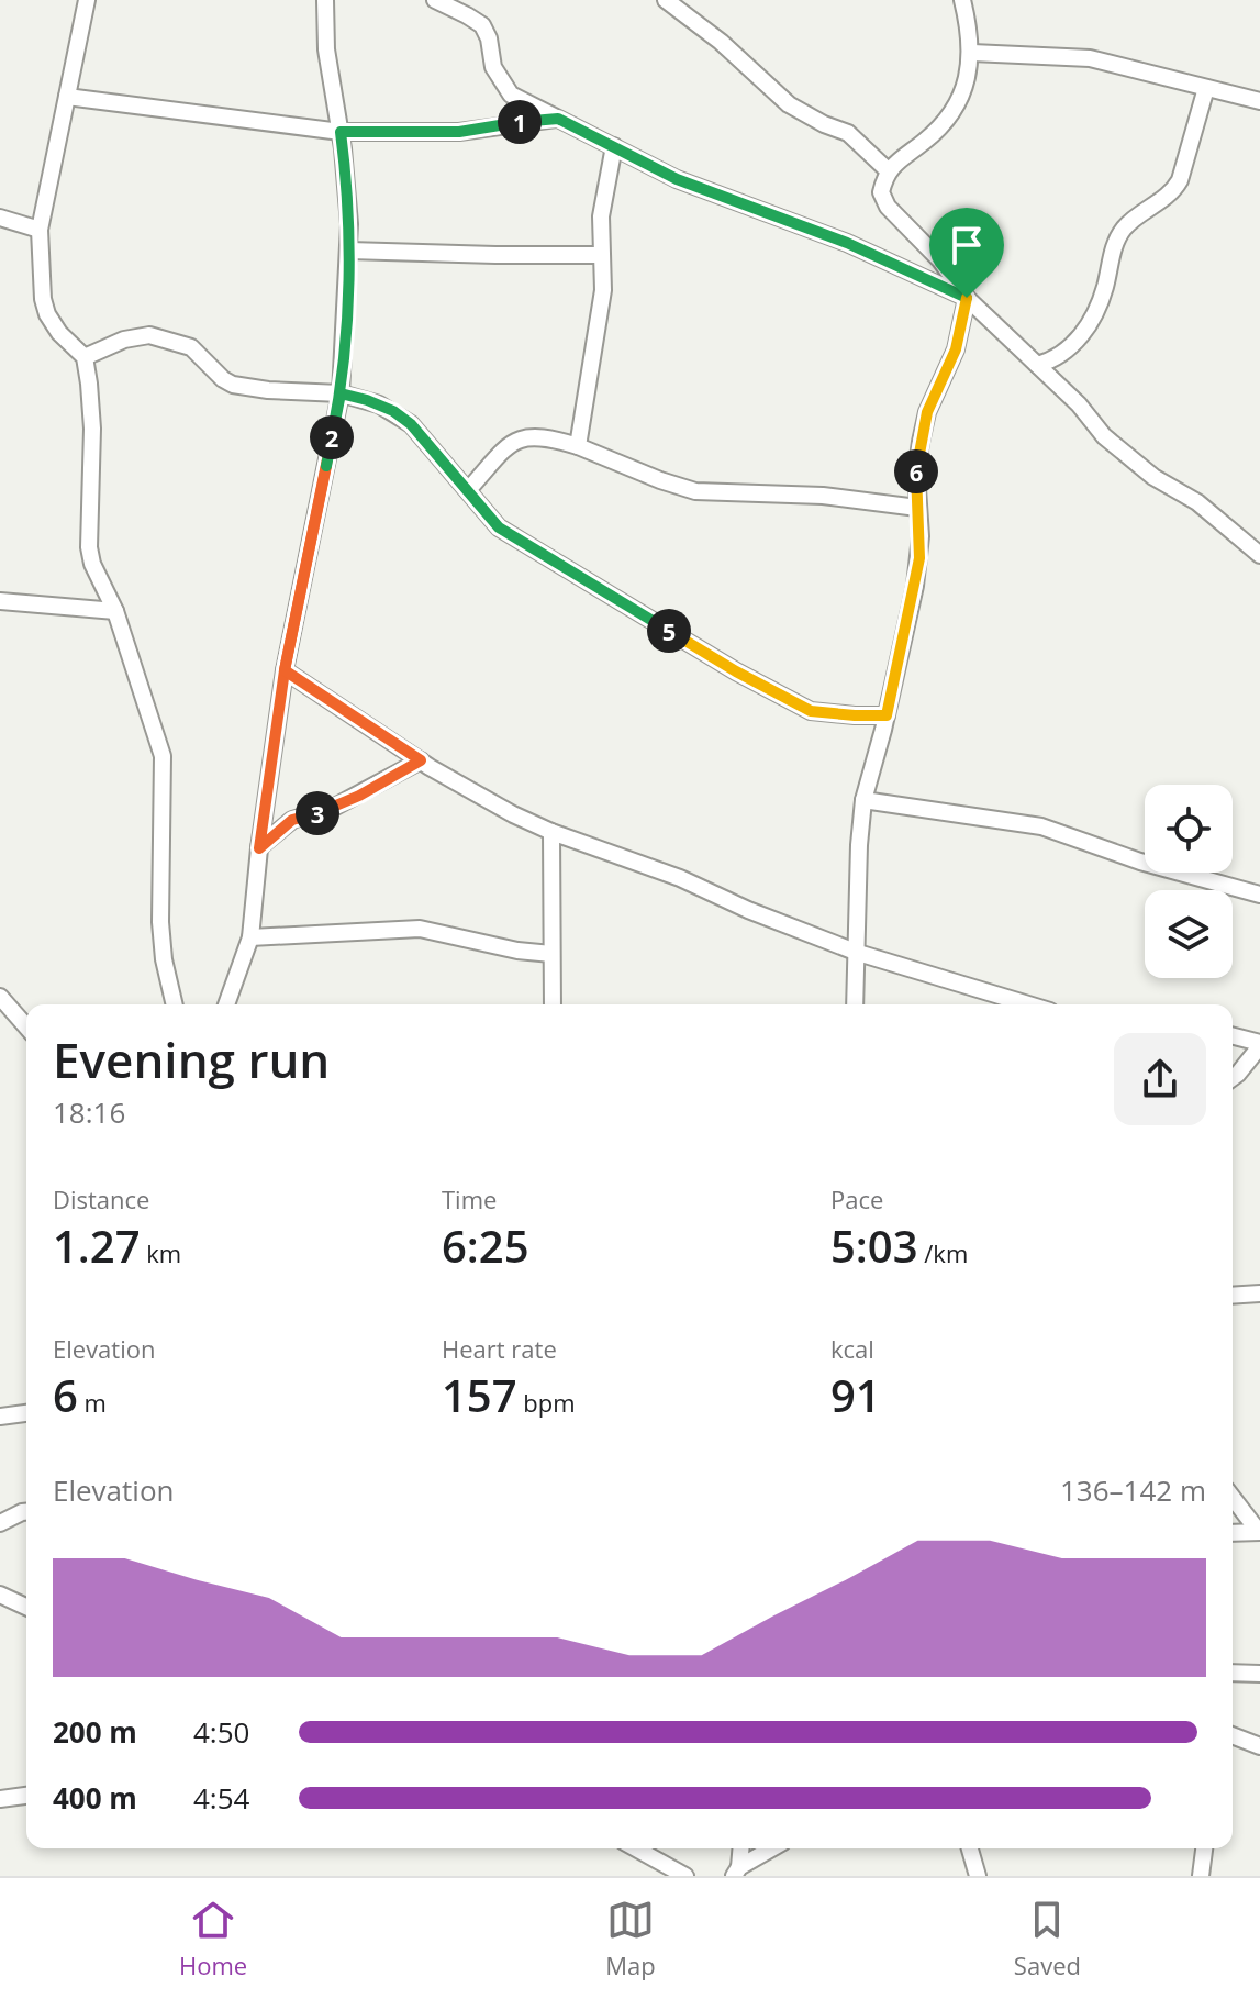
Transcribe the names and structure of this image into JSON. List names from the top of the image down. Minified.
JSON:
{"page":{"pins":["1","2","6","5","3"],"heading":["Evening run","18:16"],"stats":[["Distance","1.27 km"],["Time","6:25"],["Pace","5:03 /km"],["Elevation","6 m"],["Heart rate","157 bpm"],["kcal","91"]],"chart":["Elevation","136–142 m"],"list":[{"name":"200 m","note":"4:50"},{"name":"400 m","note":"4:54"}],"tabs":["Home","Map","Saved"]}}
